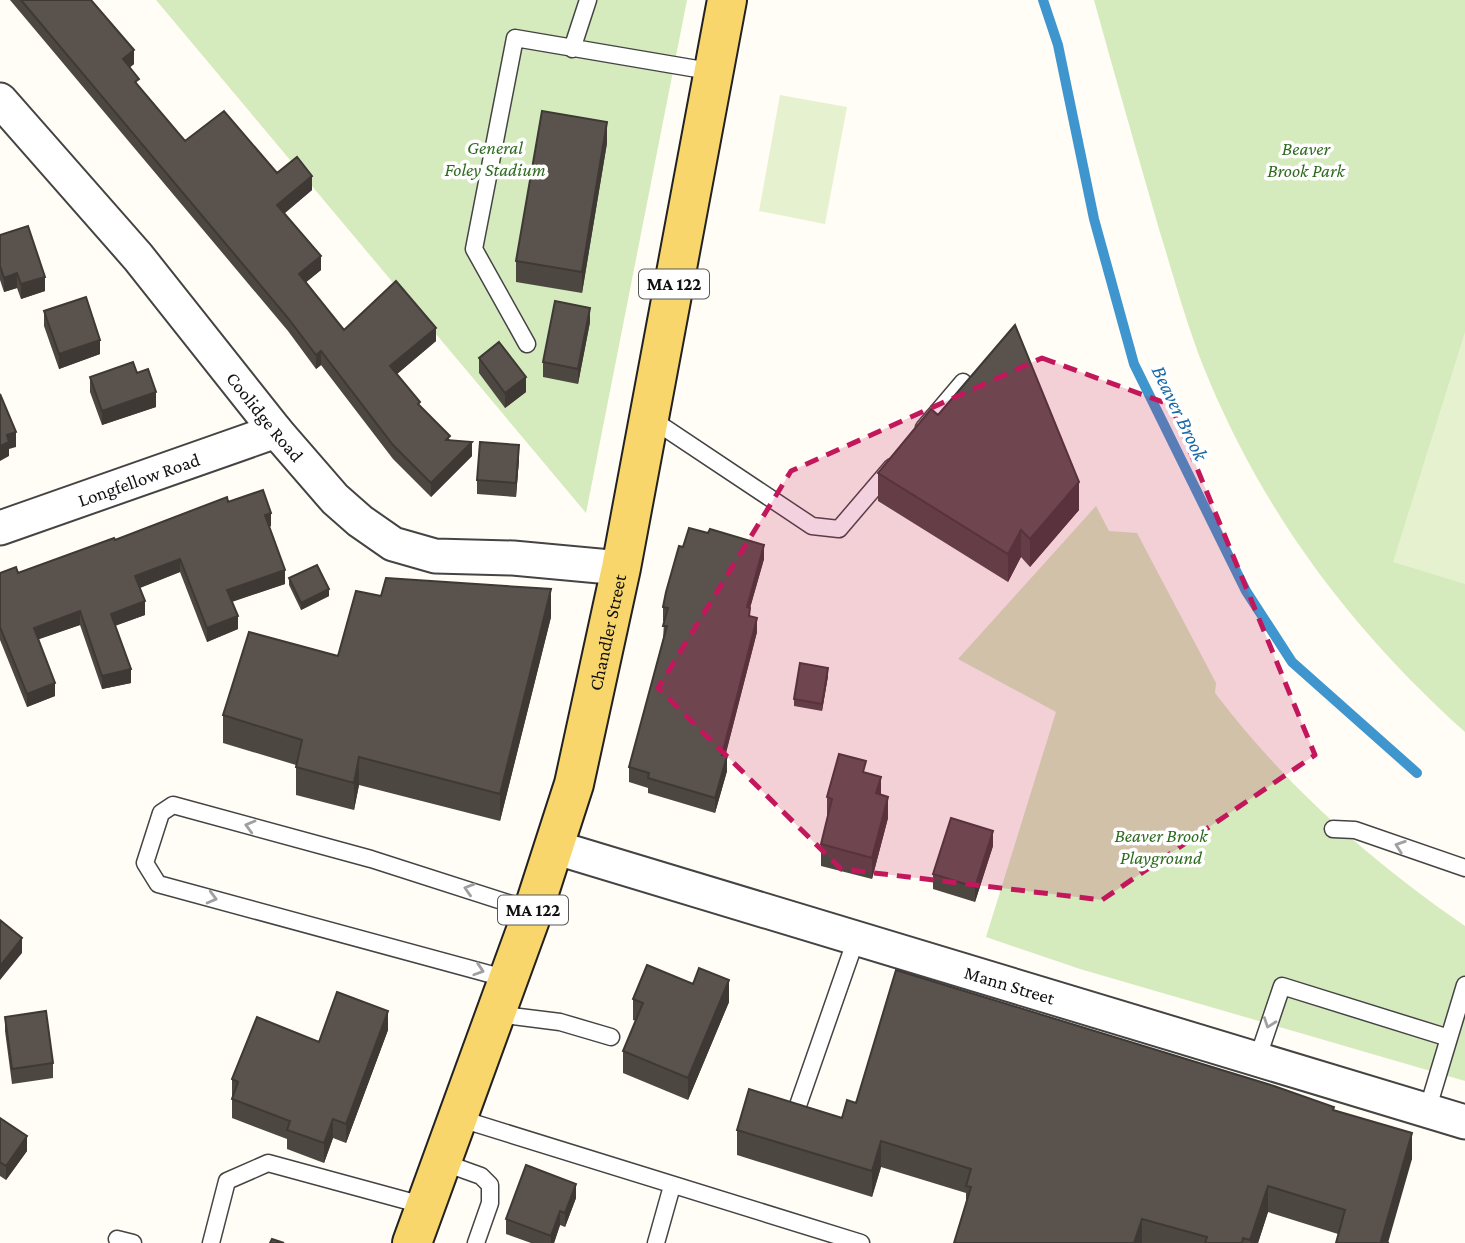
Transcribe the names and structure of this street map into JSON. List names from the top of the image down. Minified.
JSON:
{"streets":{"main road":["MA 122","Chandler Street"],"street":["Coolidge Road","Longfellow Road","Mann Street"]},"crossings":[["Coolidge Road","Longfellow Road"],["Coolidge Road","Chandler Street"],["Chandler Street","Mann Street"]],"water":["Beaver Brook"],"parks":["General Foley Stadium","Beaver Brook Park","Beaver Brook Playground"]}
